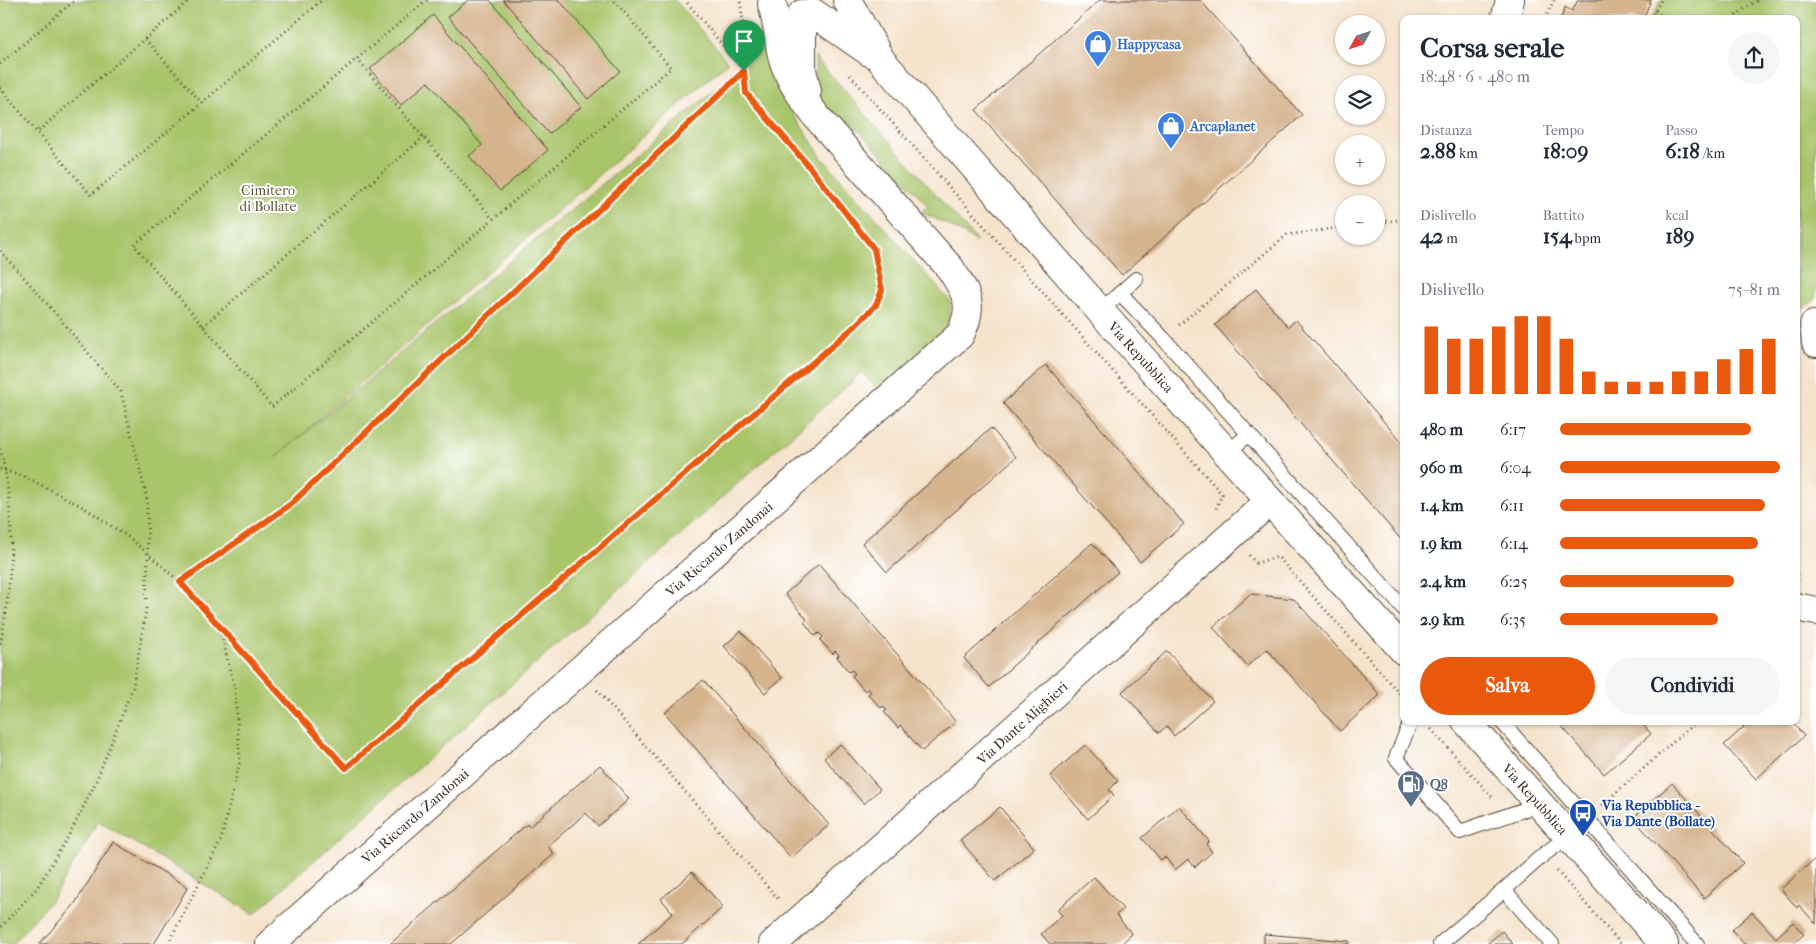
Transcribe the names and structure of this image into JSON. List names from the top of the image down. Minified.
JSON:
{"streets":{"street":["Via Repubblica","Via Riccardo Zandonai","Via Dante Alighieri"]},"crossings":[["Via Repubblica","Via Riccardo Zandonai"],["Via Repubblica","Via Dante Alighieri"]],"parks":["Cimitero di Bollate"],"places":{"shop":["Happycasa","Arcaplanet"],"fuel station":["Q8"],"bus stop":["Via Repubblica - Via Dante (Bollate)"]},"north":"bottom left","page":{"map_buttons":["+","−"],"heading":["Corsa serale","18:48 · 6 × 480 m"],"stats":[["Distanza","2.88 km"],["Tempo","18:09"],["Passo","6:18 /km"],["Dislivello","42 m"],["Battito","154 bpm"],["kcal","189"]],"chart":["Dislivello","75–81 m"],"list":[{"name":"480 m","note":"6:17"},{"name":"960 m","note":"6:04"},{"name":"1.4 km","note":"6:11"},{"name":"1.9 km","note":"6:14"},{"name":"2.4 km","note":"6:25"},{"name":"2.9 km","note":"6:35"}],"buttons":["Salva","Condividi"]}}
